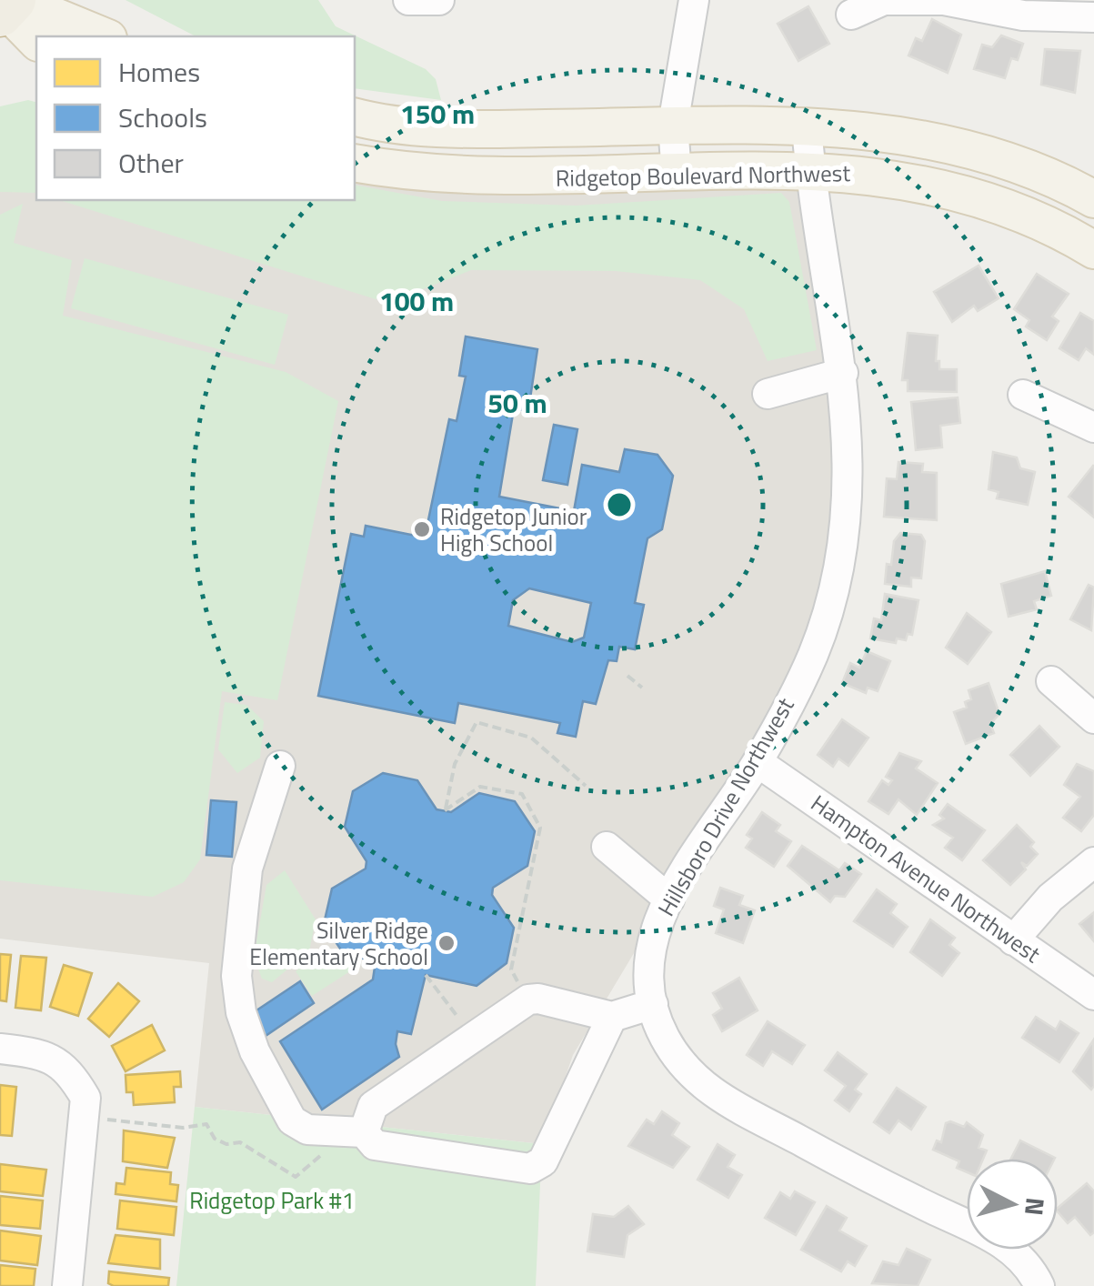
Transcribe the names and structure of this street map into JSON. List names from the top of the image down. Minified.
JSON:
{"streets":{"main road":["Ridgetop Boulevard Northwest"],"street":["Hillsboro Drive Northwest","Hampton Avenue Northwest"]},"crossings":[["Ridgetop Boulevard Northwest","Hillsboro Drive Northwest"],["Hillsboro Drive Northwest","Hampton Avenue Northwest"]],"parks":["Ridgetop Park #1"],"places":["Ridgetop Junior High School","Silver Ridge Elementary School"],"legend":["Homes","Schools","Other"],"north":"right","rings":["150 m","100 m","50 m"]}
